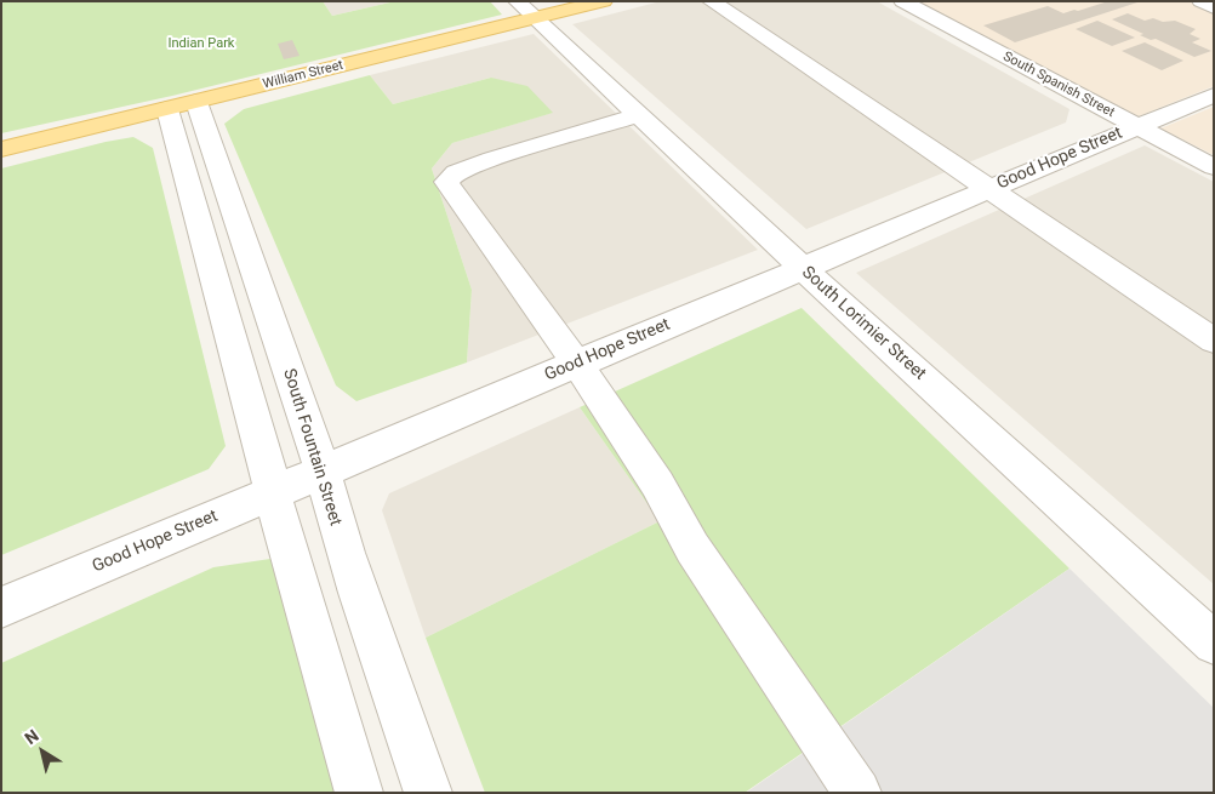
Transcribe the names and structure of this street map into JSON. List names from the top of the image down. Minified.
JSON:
{"streets":{"main road":["William Street"],"street":["South Spanish Street","Good Hope Street","South Lorimier Street","South Fountain Street"]},"crossings":[["William Street","South Lorimier Street"],["William Street","South Fountain Street"],["South Spanish Street","Good Hope Street"],["Good Hope Street","South Lorimier Street"],["Good Hope Street","South Fountain Street"]],"parks":["Indian Park"],"north":"top left"}
